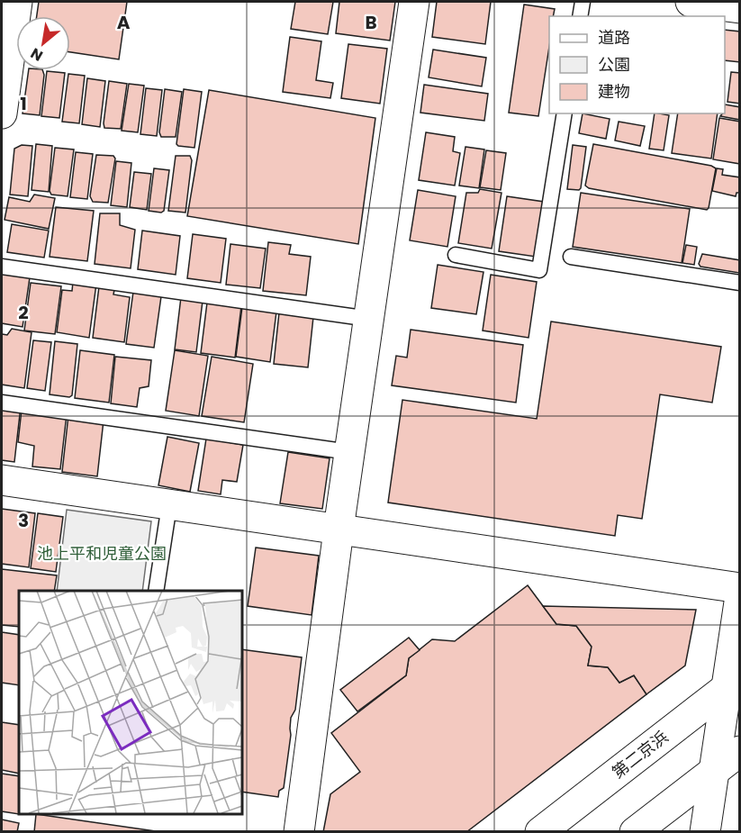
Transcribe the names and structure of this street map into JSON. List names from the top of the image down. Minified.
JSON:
{"streets":{"main road":["第二京浜"]},"parks":["池上平和児童公園"],"legend":["道路","公園","建物"],"north":"bottom left","grid":{"columns":["A","B"],"rows":["1","2","3"]}}
